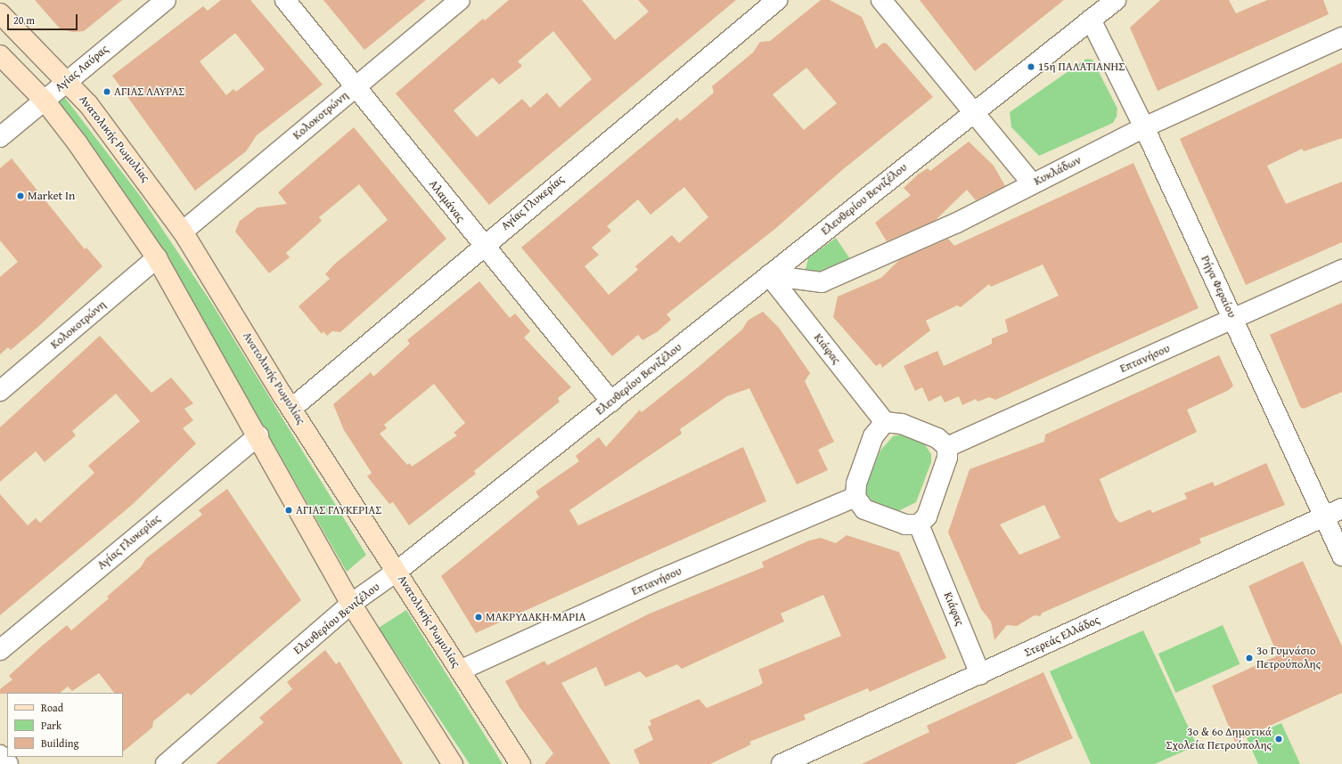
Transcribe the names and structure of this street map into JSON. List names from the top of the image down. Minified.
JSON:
{"streets":{"main road":["Ανατολικής Ρωμυλίας"],"street":["Αγίας Λαύρας","Κολοκοτρώνη","Κυκλάδων","Ελευθερίου Βενιζέλου","Αλαμάνας","Αγίας Γλυκερίας","Ρήγα Φεραίου","Κιάφας","Επτανήσου","Στερεάς Ελλάδος"]},"crossings":[["Αγίας Λαύρας","Ανατολικής Ρωμυλίας"],["Κολοκοτρώνη","Ανατολικής Ρωμυλίας"],["Κολοκοτρώνη","Αλαμάνας"],["Ανατολικής Ρωμυλίας","Ελευθερίου Βενιζέλου"],["Ανατολικής Ρωμυλίας","Αγίας Γλυκερίας"],["Ανατολικής Ρωμυλίας","Επτανήσου"],["Κυκλάδων","Ελευθερίου Βενιζέλου"],["Κυκλάδων","Ρήγα Φεραίου"],["Κυκλάδων","Κιάφας"],["Ελευθερίου Βενιζέλου","Αλαμάνας"],["Ελευθερίου Βενιζέλου","Ρήγα Φεραίου"],["Ελευθερίου Βενιζέλου","Κιάφας"],["Αλαμάνας","Αγίας Γλυκερίας"],["Ρήγα Φεραίου","Επτανήσου"],["Ρήγα Φεραίου","Στερεάς Ελλάδος"],["Κιάφας","Επτανήσου"],["Κιάφας","Στερεάς Ελλάδος"]],"places":["15η ΠΑΛΑΤΙΑΝΗΣ","ΑΓΙΑΣ ΛΑΥΡΑΣ","Market In","ΑΓΙΑΣ ΓΛΥΚΕΡΙΑΣ","ΜΑΚΡΥΔΑΚΗ ΜΑΡΙΑ","3ο Γυμνάσιο Πετρούπολης","3ο & 6ο Δημοτικά Σχολεία Πετρούπολης"],"legend":["Road","Park","Building"],"scale_bar":"20 m"}
